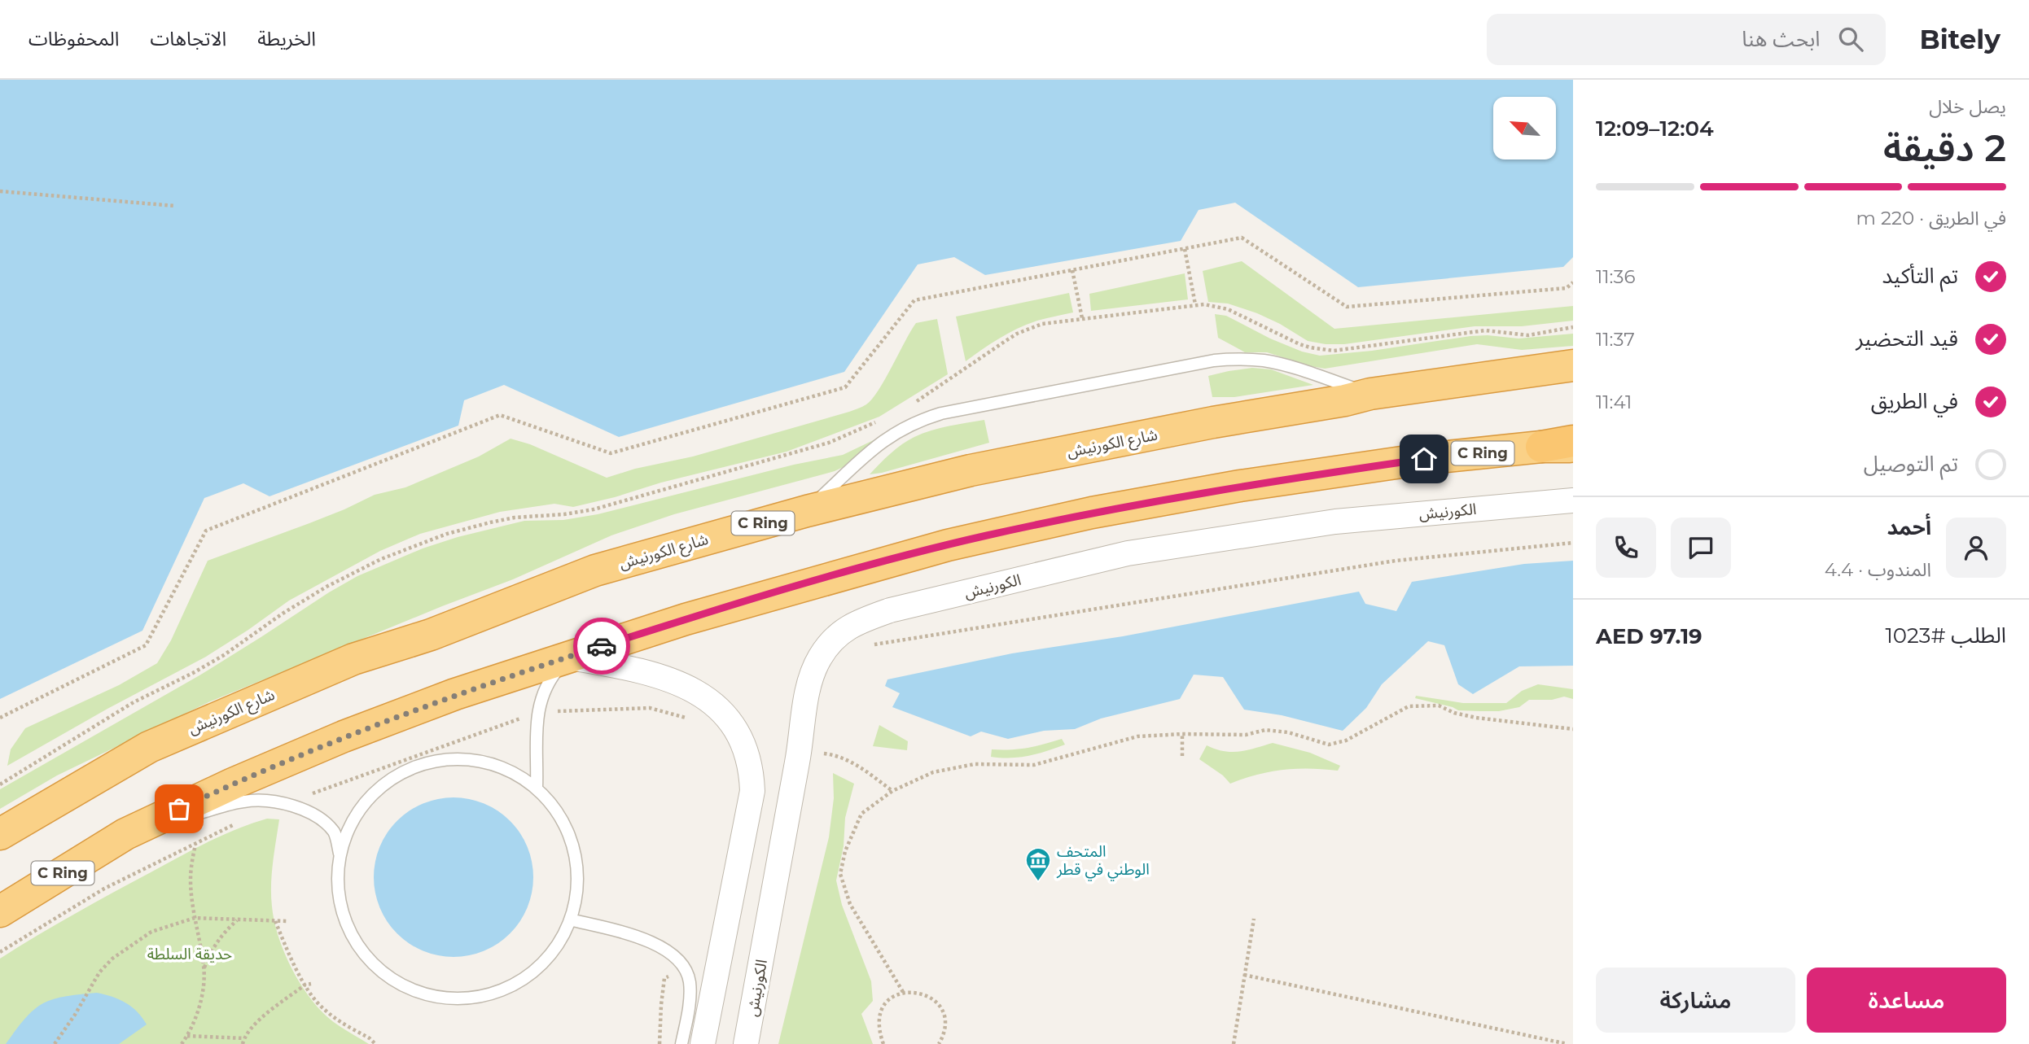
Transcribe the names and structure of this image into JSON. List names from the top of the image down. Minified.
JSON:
{"streets":{"highway":["شارع الكورنيش","C Ring"],"street":["الكورنيش"]},"parks":["حديقة السلطة"],"places":{"museum":["المتحف الوطني في قطر"]},"north":"top left","page":{"header":"Bitely","search":"ابحث هنا","nav":["الخريطة","الاتجاهات","المحفوظات"],"heading":["2 دقيقة","يصل خلال","12:04–12:09"],"panel":["أحمد","المندوب · 4.4","الطلب #1023","AED 97.19"],"bar":"في الطريق · 220 m","list":[["تم التأكيد","11:36"],["قيد التحضير","11:37"],["في الطريق","11:41"],"تم التوصيل"],"buttons":["مساعدة","مشاركة"]}}
